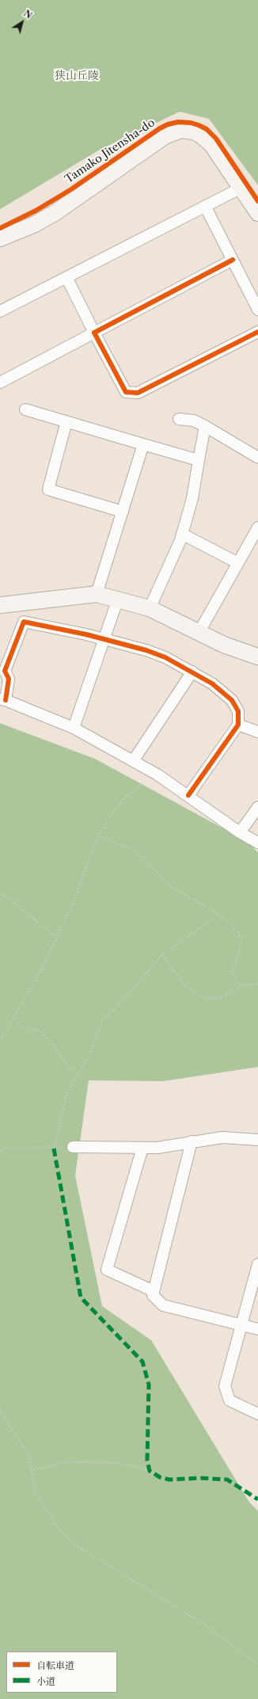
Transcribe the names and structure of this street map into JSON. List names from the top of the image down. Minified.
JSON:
{"streets":{"cycle path":["Tamako Jitensha-do"]},"parks":["狭山丘陵"],"legend":["自転車道","小道"],"north":"top right"}
